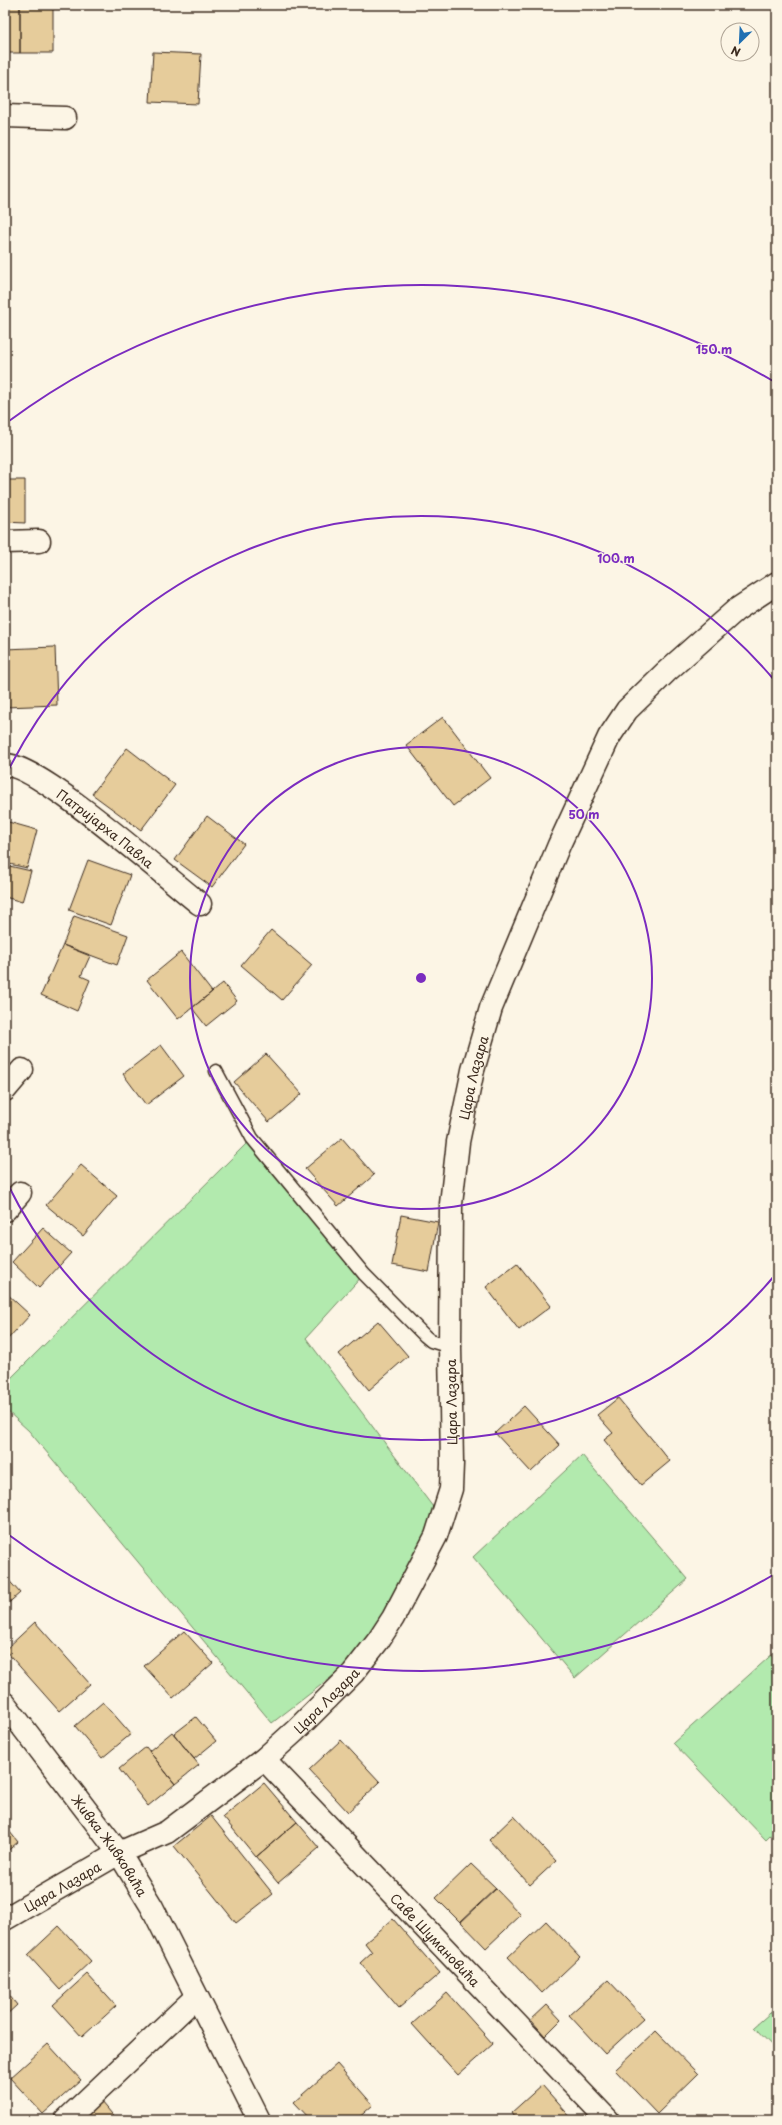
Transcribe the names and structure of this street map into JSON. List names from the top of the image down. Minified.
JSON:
{"streets":{"street":["Патријарха Павла","Цара Лазара","Живка Живковића","Саве Шумановића"]},"crossings":[["Цара Лазара","Живка Живковића"],["Цара Лазара","Саве Шумановића"]],"north":"bottom left","rings":["150 m","100 m","50 m"]}
